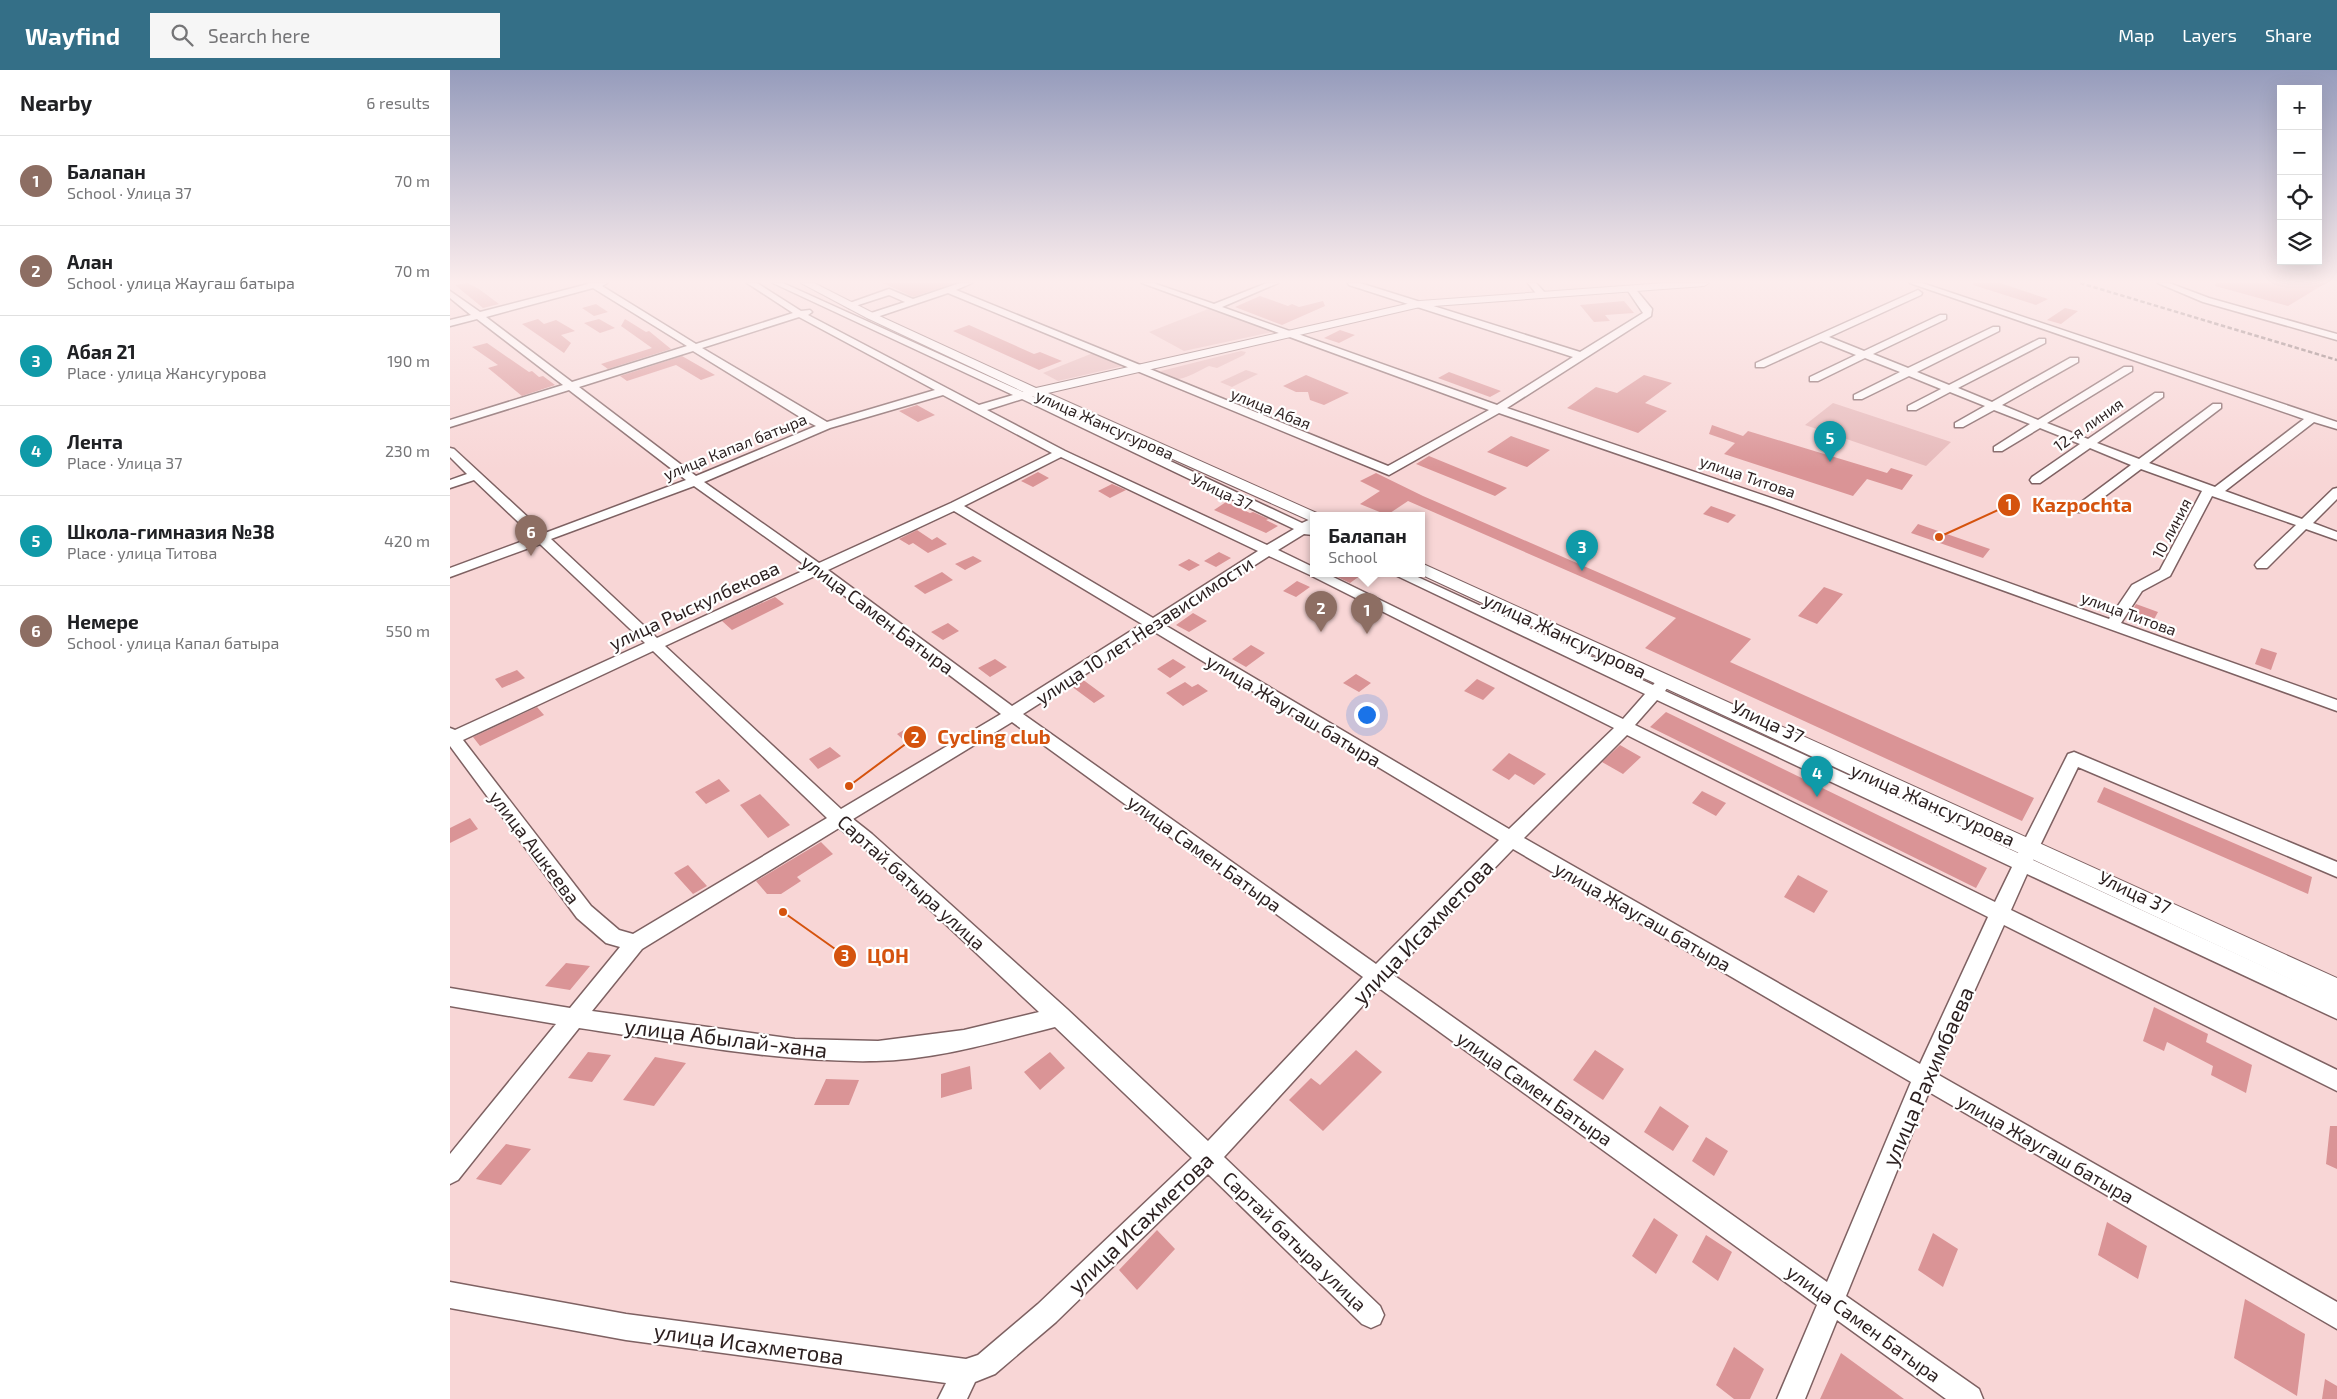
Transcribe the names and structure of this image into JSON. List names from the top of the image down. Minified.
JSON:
{"streets":{"main road":["улица Жансугурова"],"street":["улица Абая","12-я линия","улица Капал батыра","улица Титова","Улица 37","10 линия","улица Рыскулбекова","улица Самен Батыра","улица 10 лет Независимости","улица Жаугаш батыра","улица Ашкеева","Сартай батыра улица","улица Исахметова","улица Абылай-хана","улица Рахимбаева"]},"crossings":[["улица Абая","улица Титова"],["улица Жансугурова","улица Исахметова"],["улица Жансугурова","улица Рахимбаева"],["улица Капал батыра","улица Самен Батыра"],["улица Капал батыра","Сартай батыра улица"],["улица Титова","10 линия"],["улица Рыскулбекова","улица Самен Батыра"],["улица Рыскулбекова","улица Жаугаш батыра"],["улица Рыскулбекова","улица Ашкеева"],["улица Рыскулбекова","Сартай батыра улица"],["улица Самен Батыра","улица 10 лет Независимости"],["улица Самен Батыра","улица Исахметова"],["улица Самен Батыра","улица Рахимбаева"],["улица 10 лет Независимости","улица Жаугаш батыра"],["улица 10 лет Независимости","улица Ашкеева"],["улица 10 лет Независимости","Сартай батыра улица"],["улица 10 лет Независимости","улица Абылай-хана"],["улица Жаугаш батыра","улица Исахметова"],["улица Жаугаш батыра","улица Рахимбаева"],["Сартай батыра улица","улица Исахметова"],["Сартай батыра улица","улица Абылай-хана"]],"places":["Kazpochta","Cycling club","ЦОН"],"page":{"header":"Wayfind","search":"Search here","nav":["Map","Layers","Share"],"heading":["Nearby","6 results"],"map_buttons":["+","−"],"list":[{"mark":"1","name":"Балапан","note":"School · Улица 37","value":"70 m"},{"mark":"2","name":"Алан","note":"School · улица Жаугаш батыра","value":"70 m"},{"mark":"3","name":"Абая 21","note":"Place · улица Жансугурова","value":"190 m"},{"mark":"4","name":"Лента","note":"Place · Улица 37","value":"230 m"},{"mark":"5","name":"Школа-гимназия №38","note":"Place · улица Титова","value":"420 m"},{"mark":"6","name":"Немере","note":"School · улица Капал батыра","value":"550 m"}],"pins":["5","6","3","2","1","4"],"popup":["Балапан","School"]}}
